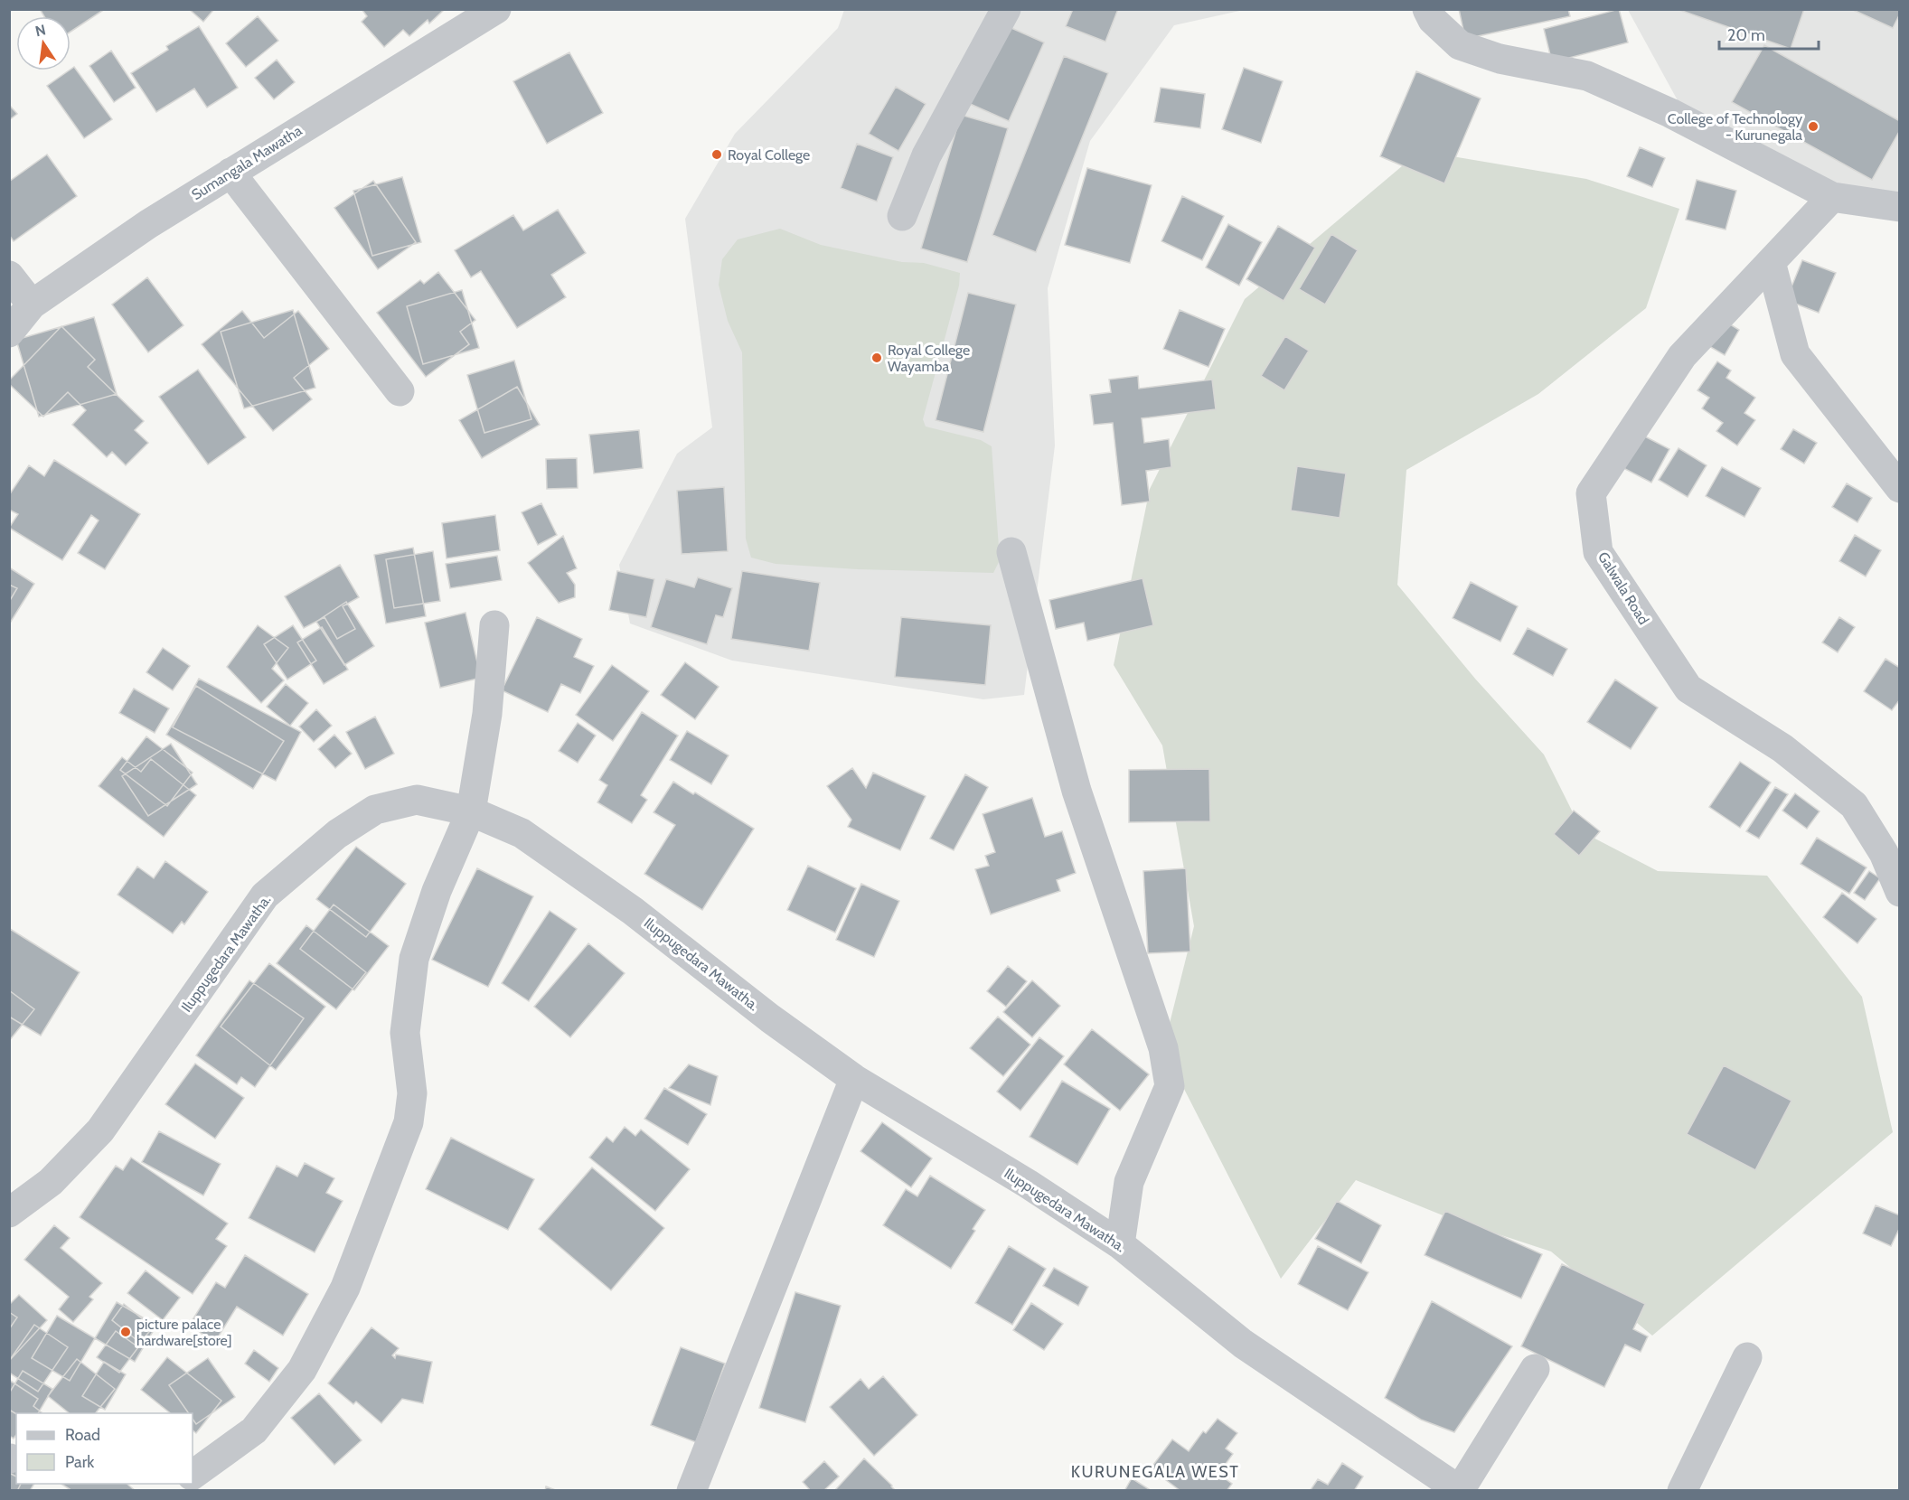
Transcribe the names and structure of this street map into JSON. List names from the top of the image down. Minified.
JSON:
{"streets":{"street":["Sumangala Mawatha","Galwala Road","Iluppugedara Mawatha."]},"districts":["KURUNEGALA WEST"],"places":["College of Technology - Kurunegala","Royal College","Royal College Wayamba","picture palace hardware[store]"],"legend":["Road","Park"],"scale_bar":"20 m","north":"top"}
